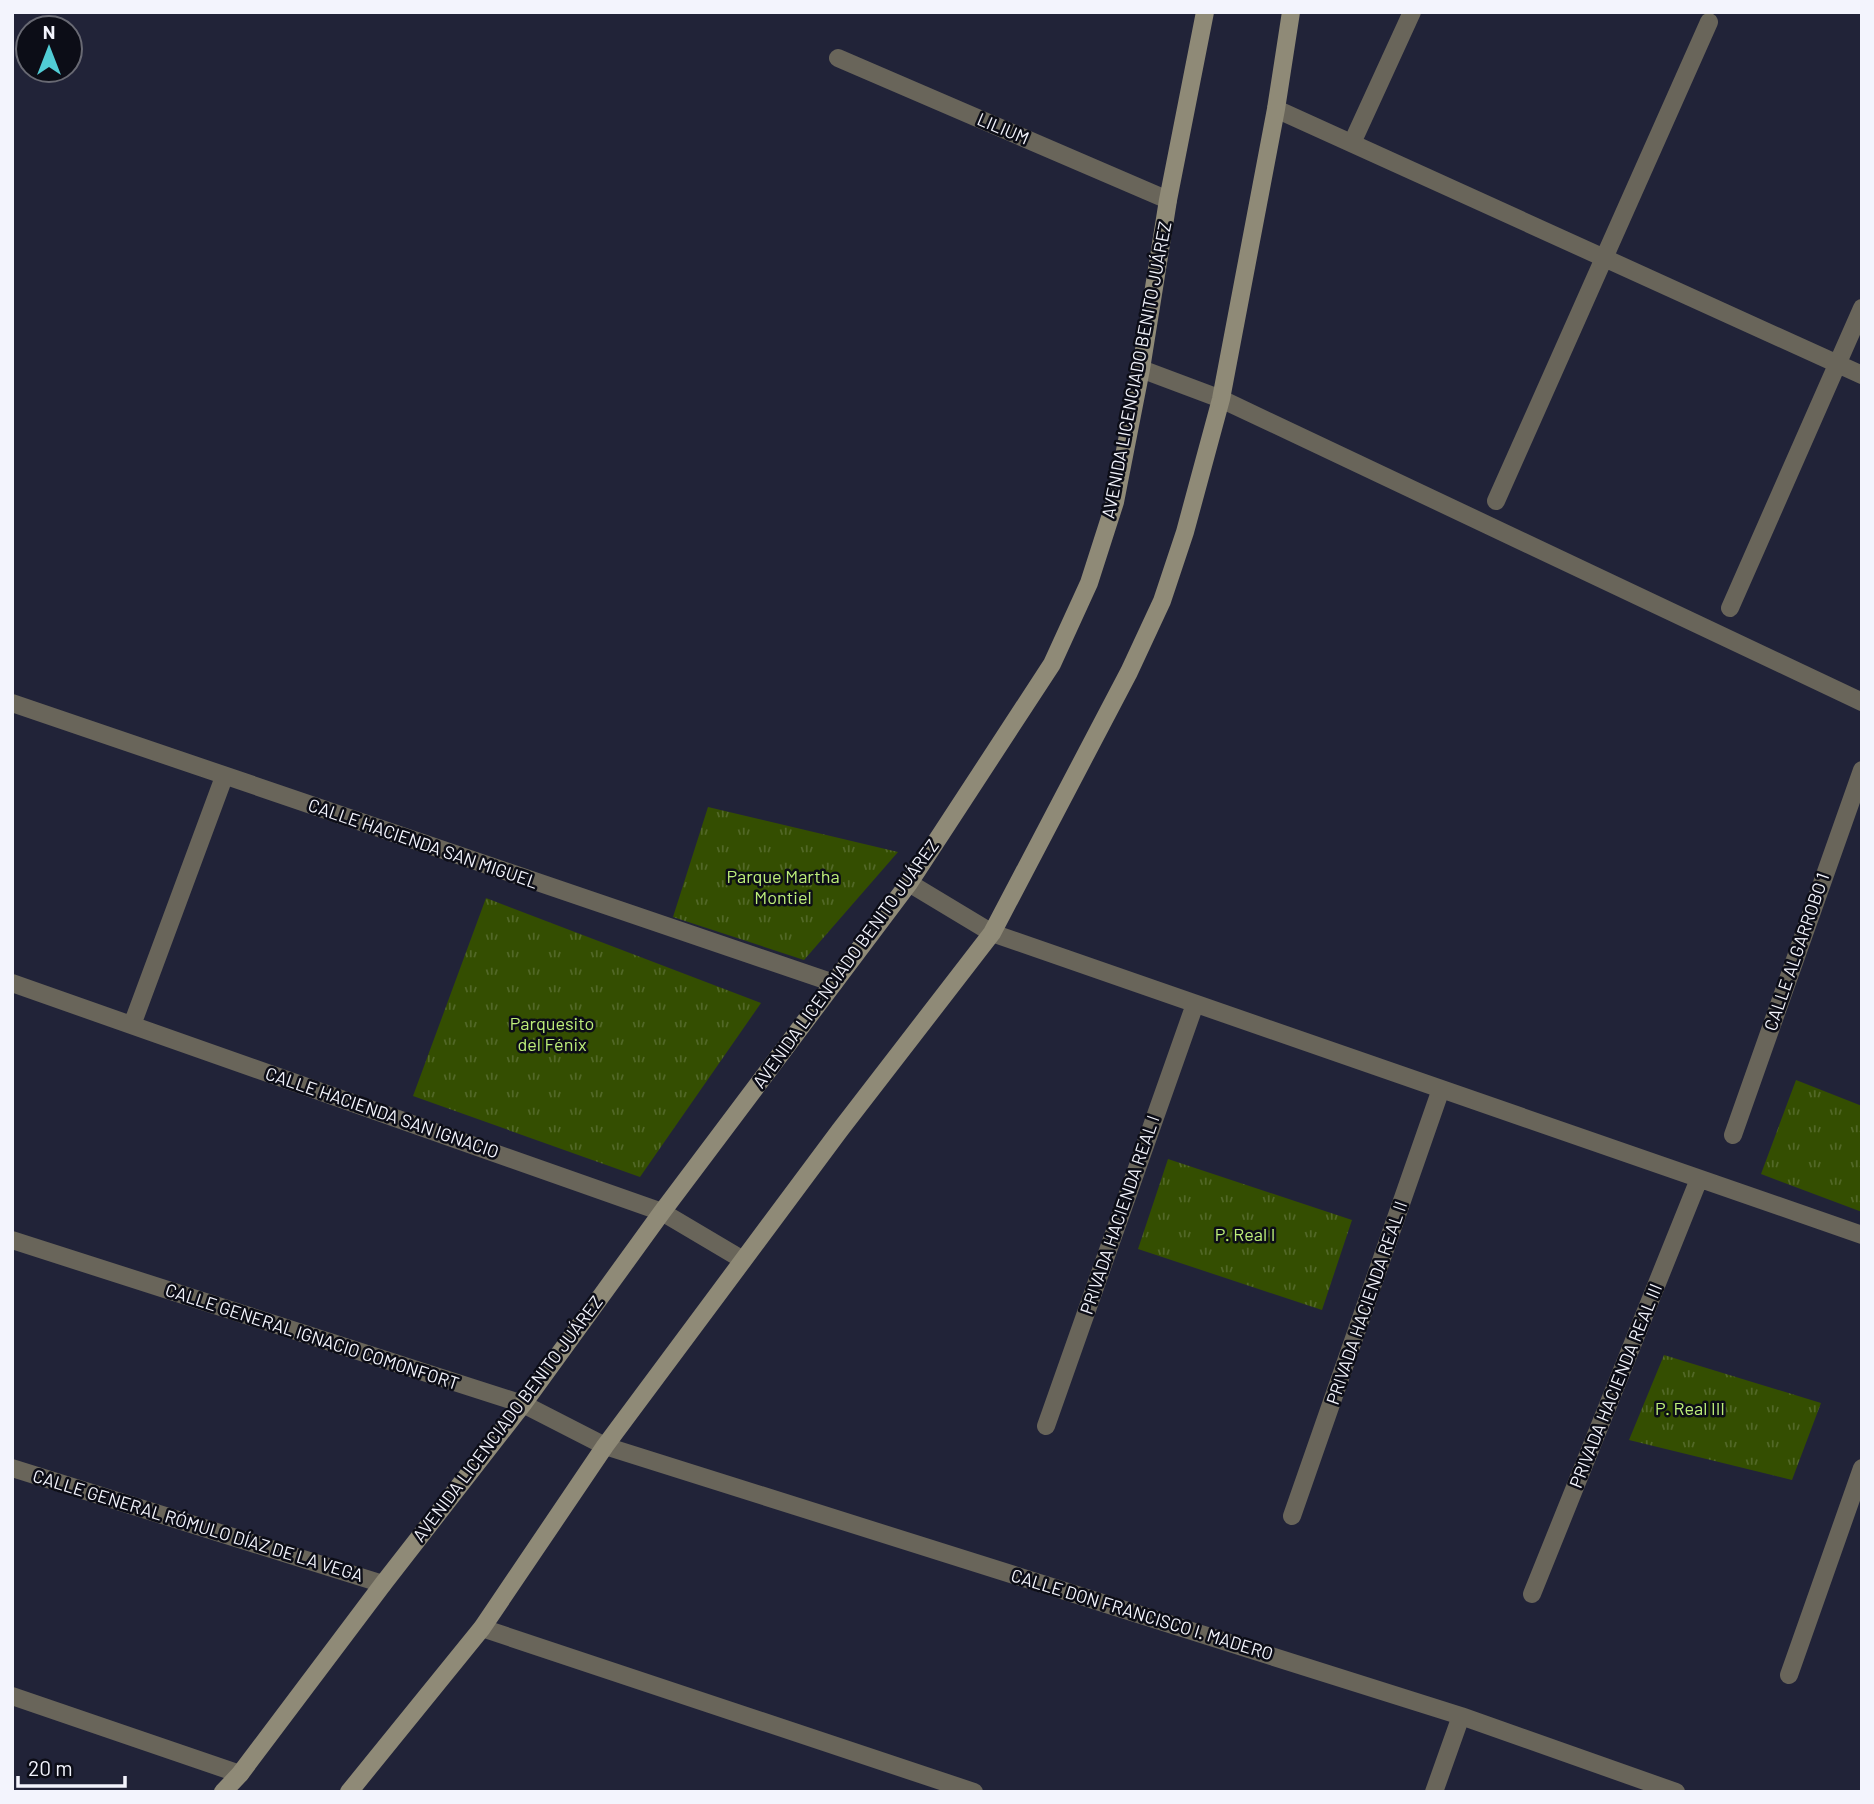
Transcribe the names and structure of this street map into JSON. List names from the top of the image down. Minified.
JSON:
{"streets":{"main road":["AVENIDA LICENCIADO BENITO JUÁREZ"],"street":["LILIUM","CALLE HACIENDA SAN MIGUEL","CALLE ALGARROBO 1","CALLE HACIENDA SAN IGNACIO","PRIVADA HACIENDA REAL I","PRIVADA HACIENDA REAL II","CALLE GENERAL IGNACIO COMONFORT","PRIVADA HACIENDA REAL III","CALLE GENERAL RÓMULO DÍAZ DE LA VEGA","CALLE DON FRANCISCO I. MADERO"]},"crossings":[["LILIUM","AVENIDA LICENCIADO BENITO JUÁREZ"],["AVENIDA LICENCIADO BENITO JUÁREZ","CALLE HACIENDA SAN MIGUEL"],["AVENIDA LICENCIADO BENITO JUÁREZ","CALLE HACIENDA SAN IGNACIO"],["AVENIDA LICENCIADO BENITO JUÁREZ","CALLE GENERAL IGNACIO COMONFORT"],["AVENIDA LICENCIADO BENITO JUÁREZ","CALLE GENERAL RÓMULO DÍAZ DE LA VEGA"],["CALLE GENERAL IGNACIO COMONFORT","CALLE DON FRANCISCO I. MADERO"]],"parks":["Parque Martha Montiel","Parquesito del Fénix","P. Real I","P. Real III"],"scale_bar":"20 m","north":"top"}
